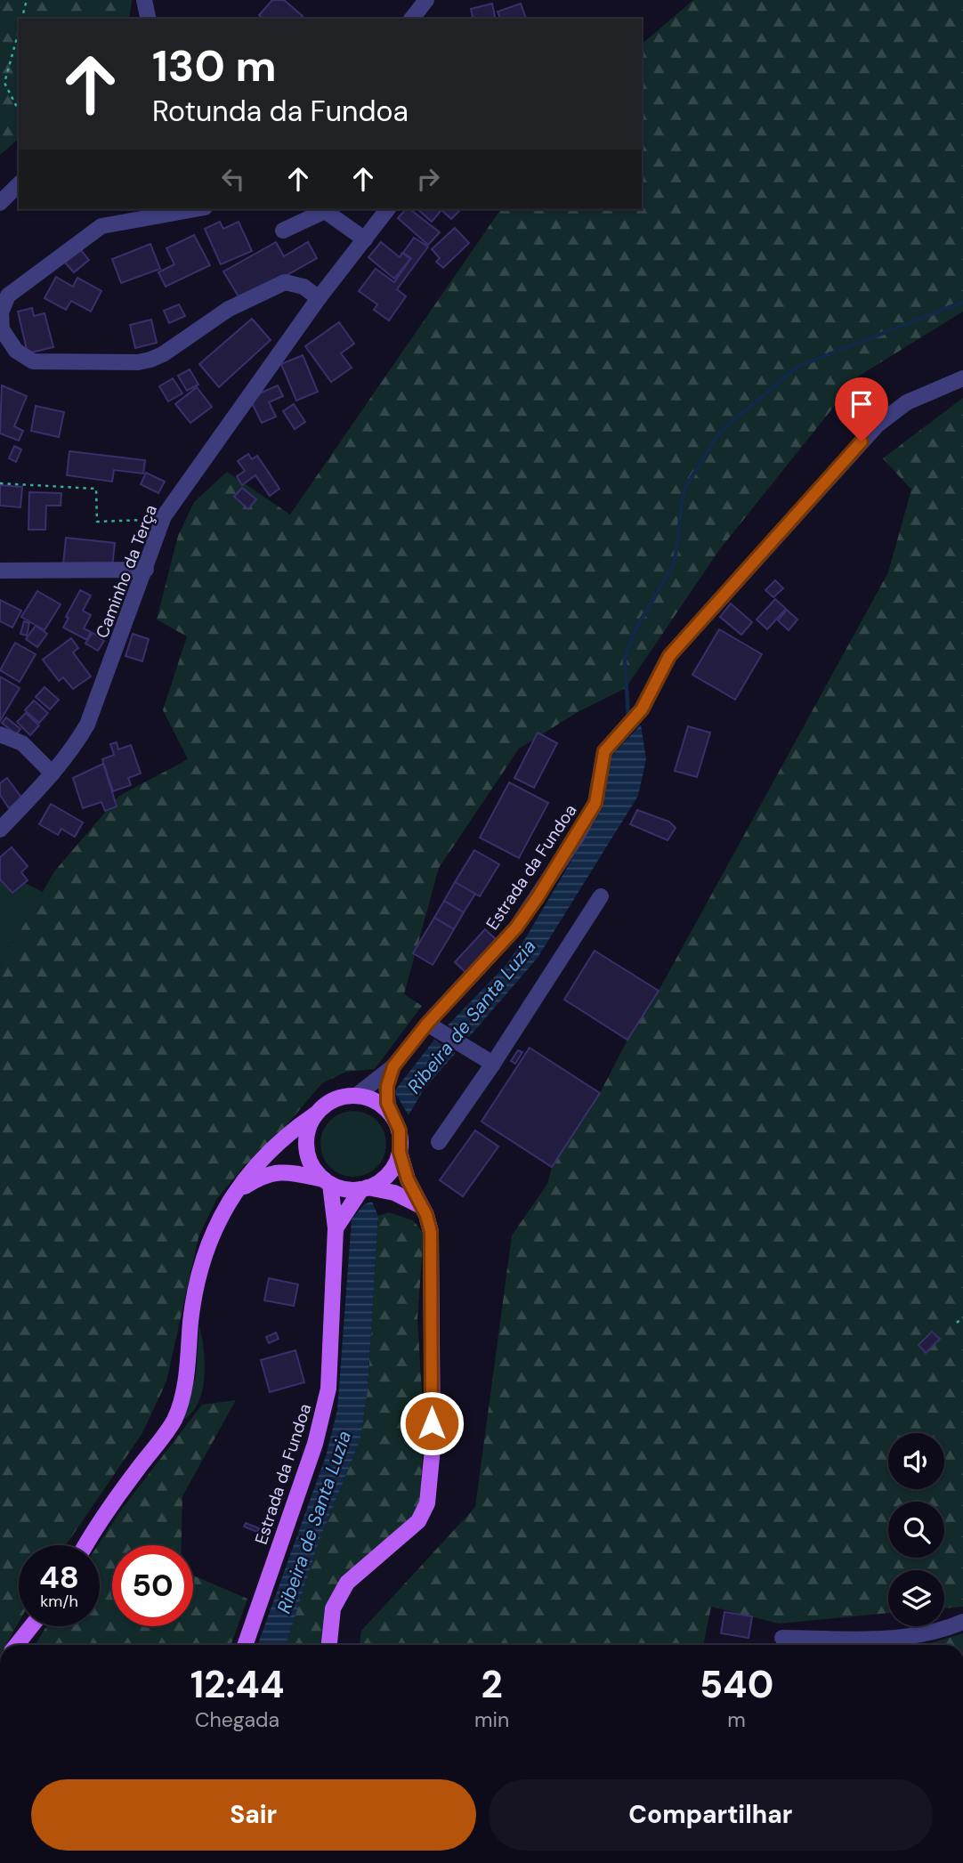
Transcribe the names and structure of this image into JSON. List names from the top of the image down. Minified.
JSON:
{"streets":{"main road":["Estrada da Fundoa"],"street":["Caminho da Terça"]},"water":["Ribeira de Santa Luzia"],"page":{"turn":["130 m","Rotunda da Fundoa"],"speed":"48 km/h","limit":"50","eta":["12:44","Chegada","2","min","540","m"],"buttons":["Sair","Compartilhar"]}}
